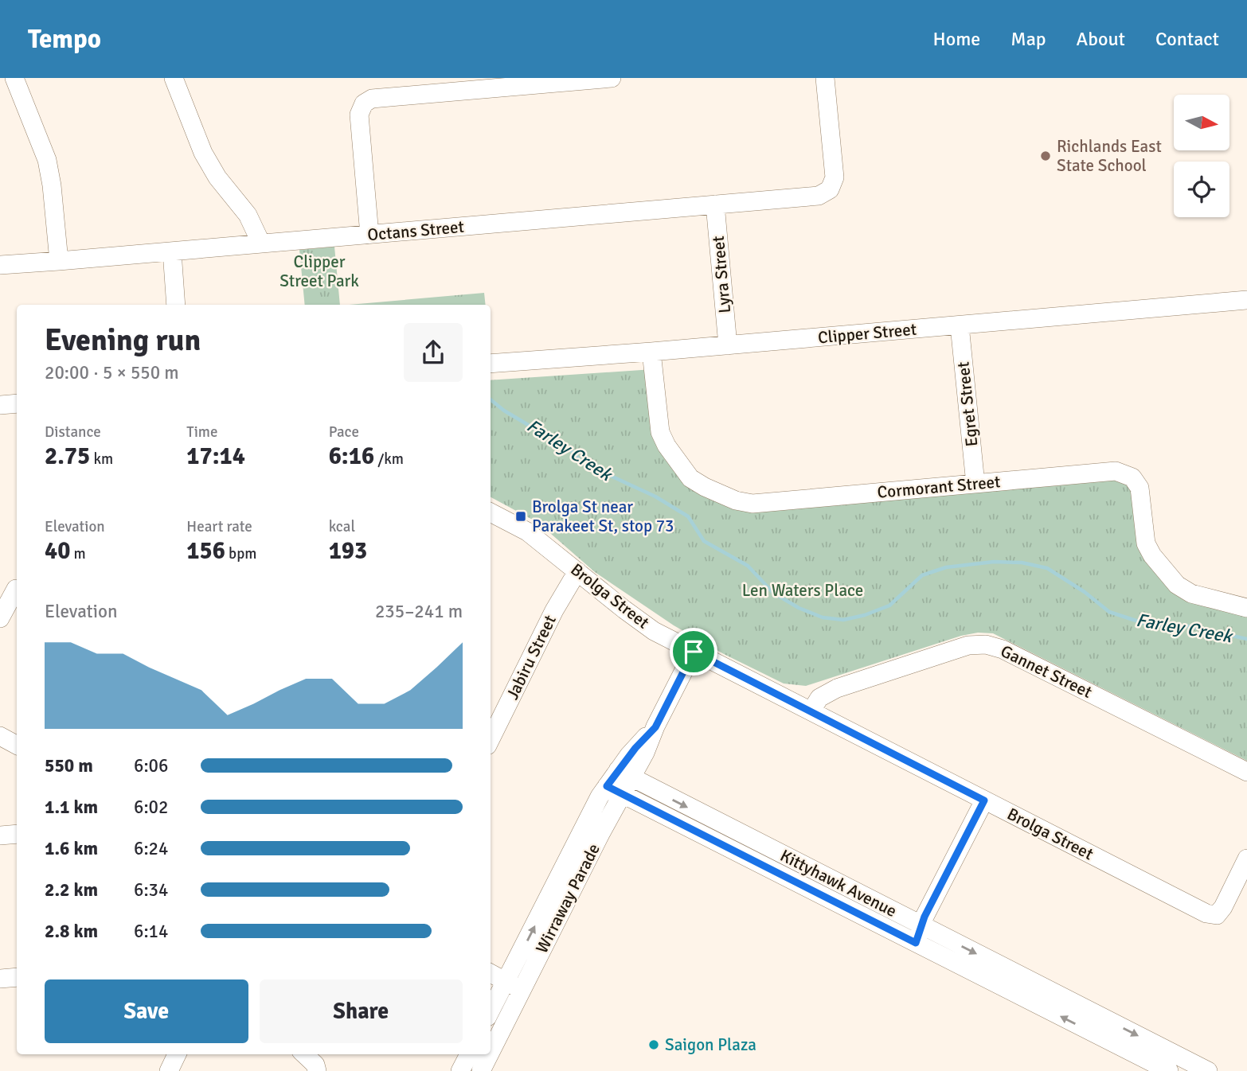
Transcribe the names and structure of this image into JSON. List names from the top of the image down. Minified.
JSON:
{"streets":{"street":["Octans Street","Lyra Street","Clipper Street","Egret Street","Cormorant Street","Brolga Street","Jabiru Street","Gannet Street","Kittyhawk Avenue","Wirraway Parade"]},"crossings":[["Octans Street","Lyra Street"],["Lyra Street","Clipper Street"],["Clipper Street","Egret Street"],["Clipper Street","Cormorant Street"],["Egret Street","Cormorant Street"],["Brolga Street","Jabiru Street"],["Brolga Street","Gannet Street"],["Brolga Street","Wirraway Parade"],["Kittyhawk Avenue","Wirraway Parade"]],"water":["Farley Creek"],"parks":["Clipper Street Park","Len Waters Place"],"places":{"other":["Richlands East State School","Saigon Plaza"],"transit":["Brolga St near Parakeet St, stop 73"]},"north":"right","page":{"header":"Tempo","nav":["Home","Map","About","Contact"],"heading":["Evening run","20:00 · 5 × 550 m"],"stats":[["Distance","2.75 km"],["Time","17:14"],["Pace","6:16 /km"],["Elevation","40 m"],["Heart rate","156 bpm"],["kcal","193"]],"chart":["Elevation","235–241 m"],"list":[{"name":"550 m","note":"6:06"},{"name":"1.1 km","note":"6:02"},{"name":"1.6 km","note":"6:24"},{"name":"2.2 km","note":"6:34"},{"name":"2.8 km","note":"6:14"}],"buttons":["Save","Share"]}}
